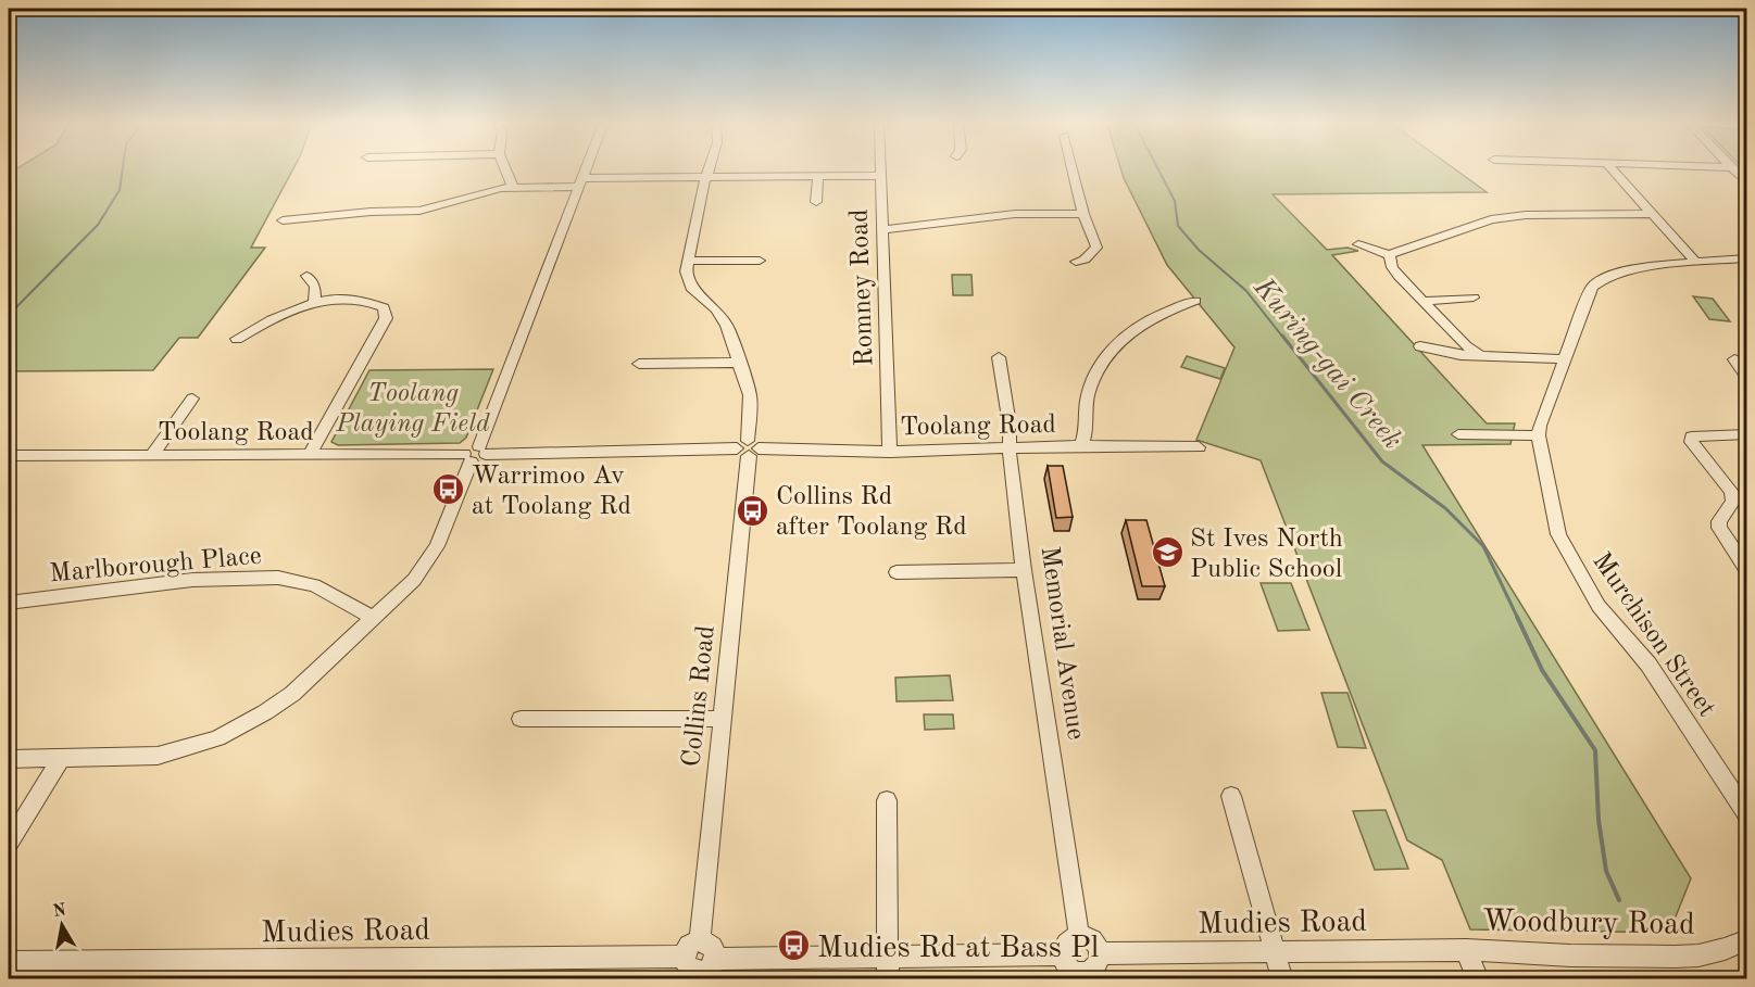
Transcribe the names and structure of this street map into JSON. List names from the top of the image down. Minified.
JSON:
{"streets":{"street":["Romney Road","Toolang Road","Marlborough Place","Murchison Street","Memorial Avenue","Collins Road","Mudies Road","Woodbury Road"]},"crossings":[["Romney Road","Toolang Road"],["Toolang Road","Memorial Avenue"],["Toolang Road","Collins Road"],["Memorial Avenue","Mudies Road"],["Collins Road","Mudies Road"],["Mudies Road","Woodbury Road"]],"water":["Kuring-gai Creek"],"parks":["Toolang Playing Field"],"places":{"bus stop":["Warrimoo Av at Toolang Rd","Collins Rd after Toolang Rd","Mudies Rd at Bass Pl"],"school or university":["St Ives North Public School"]},"north":"top"}
